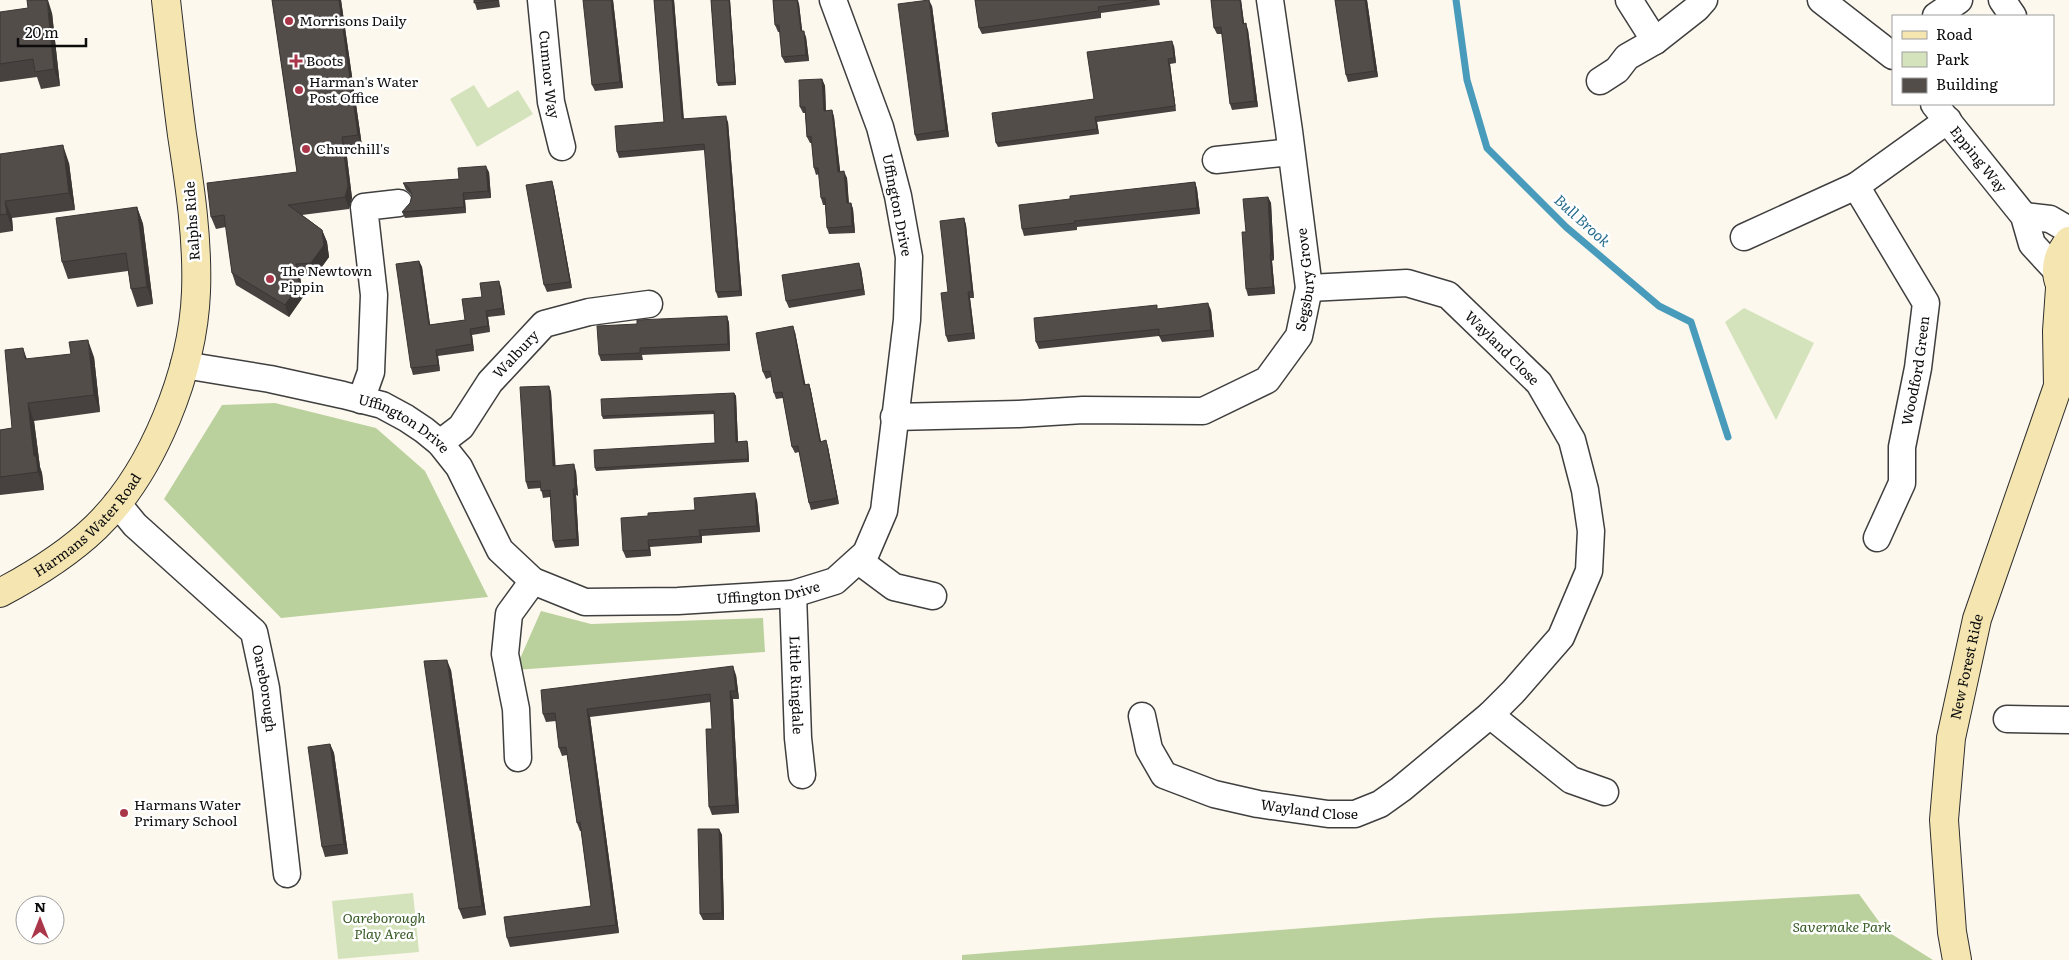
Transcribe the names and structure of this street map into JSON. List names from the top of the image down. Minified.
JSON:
{"streets":{"main road":["Ralphs Ride","Harmans Water Road","New Forest Ride"],"street":["Cumnor Way","Epping Way","Uffington Drive","Segsbury Grove","Wayland Close","Walbury","Woodford Green","Little Ringdale","Oareborough"]},"crossings":[["Epping Way","New Forest Ride"],["Uffington Drive","Ralphs Ride"],["Uffington Drive","Segsbury Grove"],["Uffington Drive","Walbury"],["Uffington Drive","Little Ringdale"],["Ralphs Ride","Harmans Water Road"],["Segsbury Grove","Wayland Close"],["Harmans Water Road","Oareborough"]],"water":["Bull Brook"],"parks":["Oareborough Play Area","Savernake Park"],"places":{"other":["Morrisons Daily","Harman's Water Post Office","Churchill's","The Newtown Pippin","Harmans Water Primary School"],"health":["Boots"]},"legend":["Road","Park","Building"],"scale_bar":"20 m","north":"top"}
